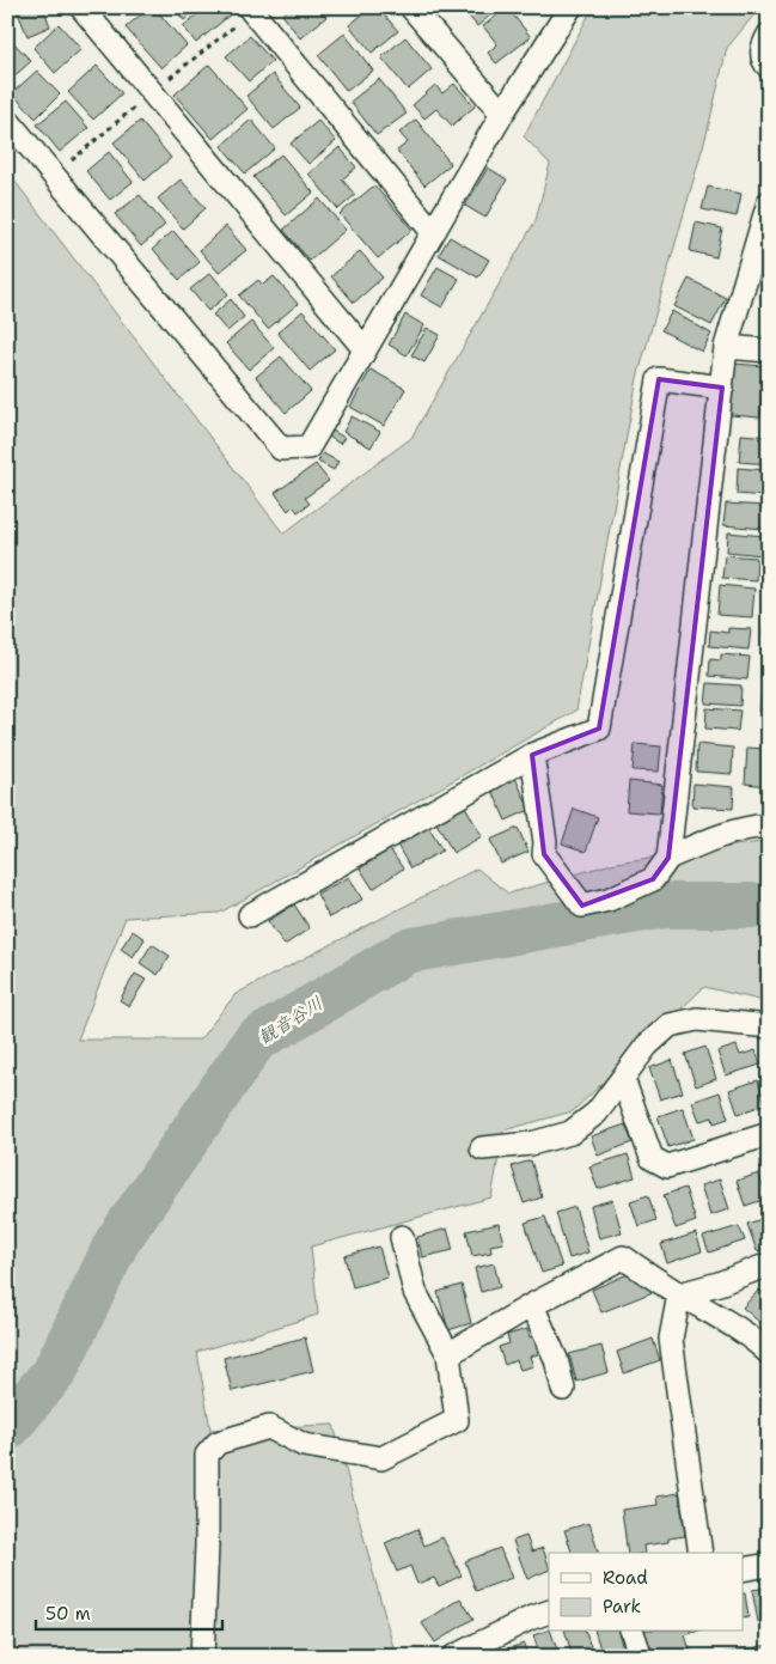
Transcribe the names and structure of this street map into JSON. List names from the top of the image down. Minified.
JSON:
{"water":["観音谷川"],"legend":["Road","Park"],"scale_bar":"50 m"}
